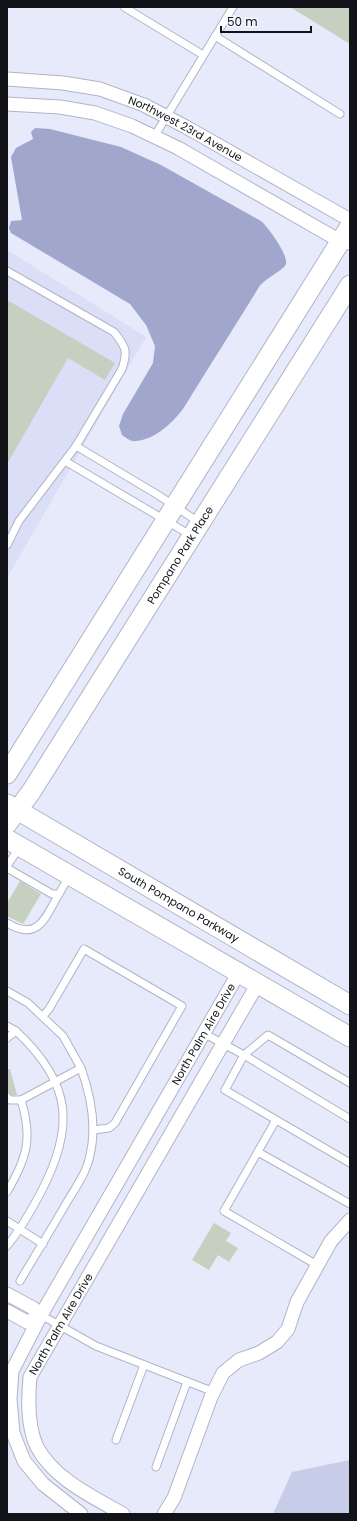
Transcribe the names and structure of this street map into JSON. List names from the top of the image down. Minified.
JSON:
{"streets":{"street":["Northwest 23rd Avenue","Pompano Park Place","South Pompano Parkway","North Palm Aire Drive"]},"crossings":[["Pompano Park Place","South Pompano Parkway"]],"scale_bar":"50 m"}
